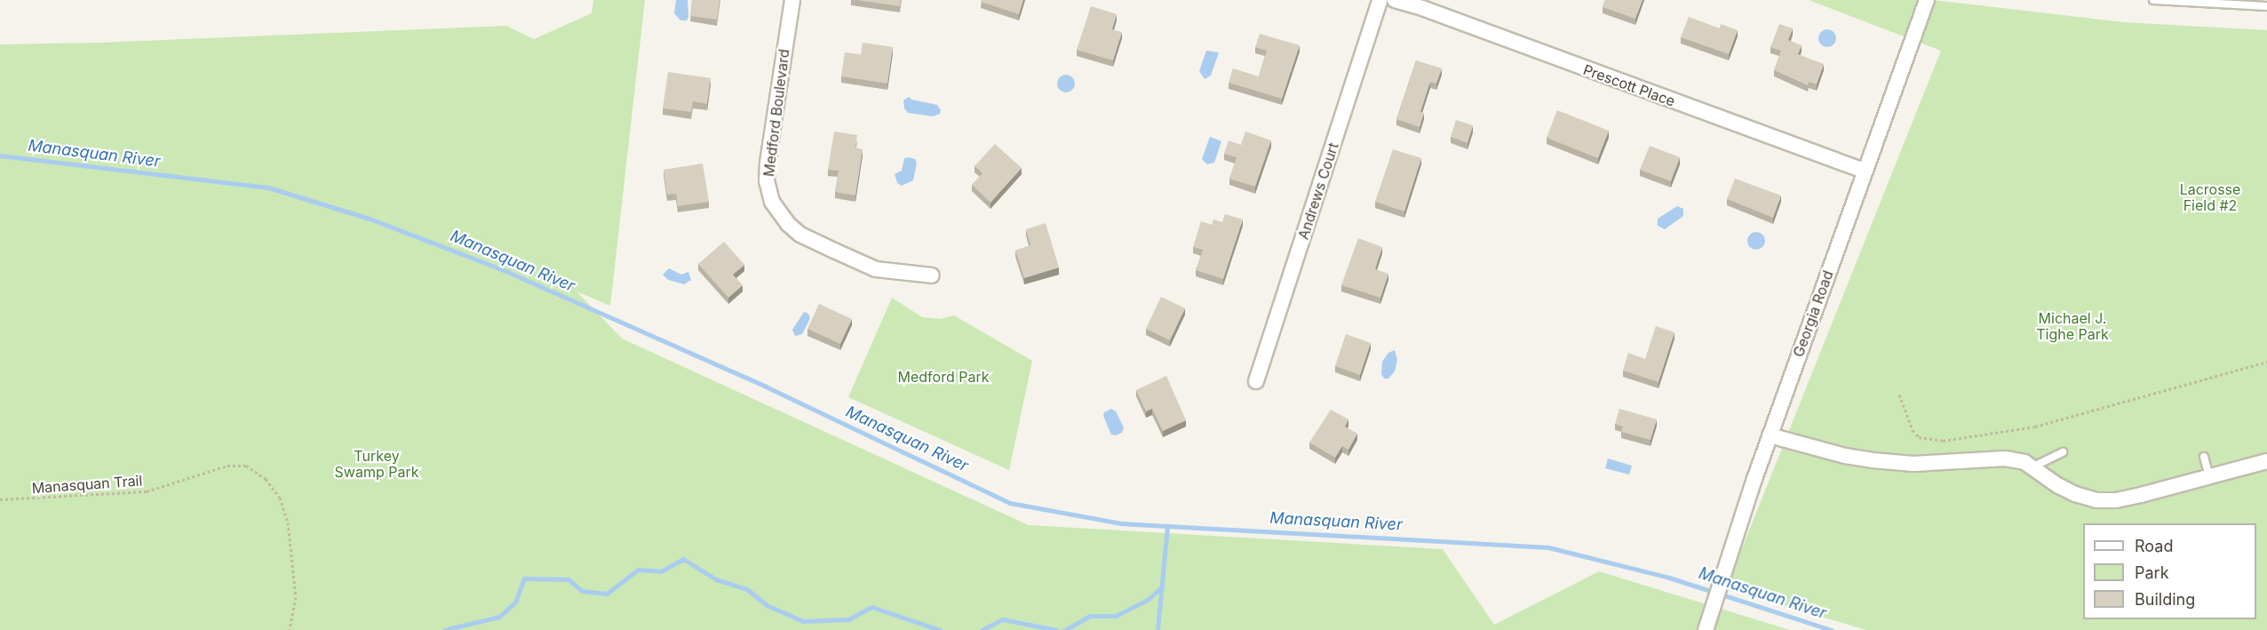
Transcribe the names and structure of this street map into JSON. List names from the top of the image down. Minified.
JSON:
{"streets":{"street":["Prescott Place","Medford Boulevard","Andrews Court","Georgia Road"],"path":["Manasquan Trail"]},"crossings":[["Prescott Place","Georgia Road"]],"water":["Manasquan River"],"parks":["Lacrosse Field #2","Michael J. Tighe Park","Medford Park","Turkey Swamp Park"],"legend":["Road","Park","Building"]}
